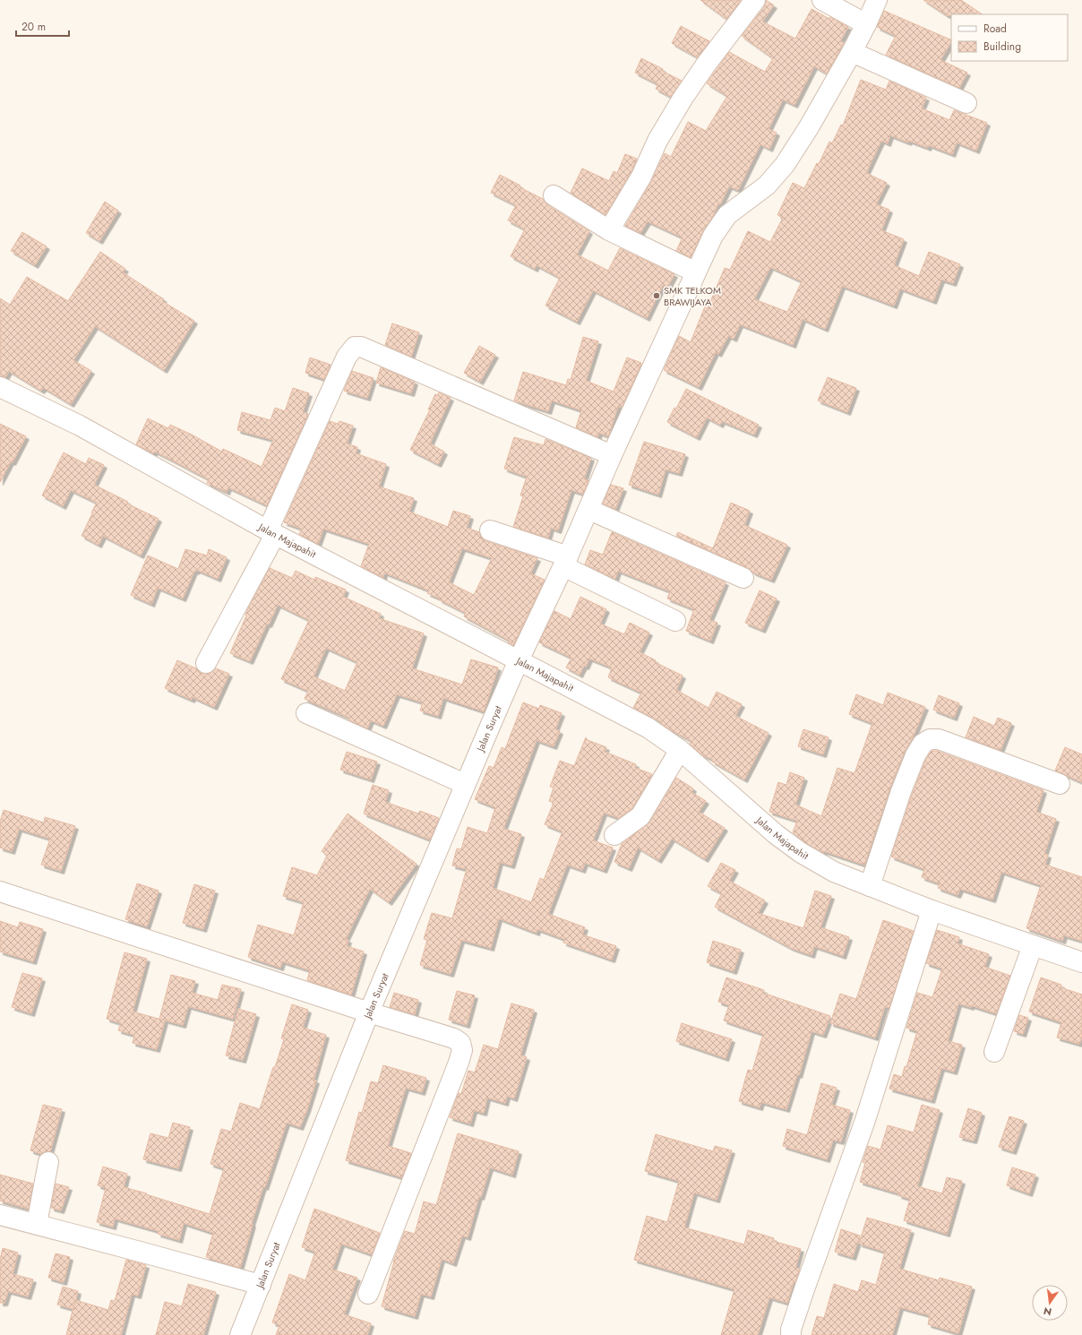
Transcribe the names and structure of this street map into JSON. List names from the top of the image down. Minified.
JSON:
{"streets":{"street":["Jalan Majapahit","Jalan Suryat"]},"crossings":[["Jalan Majapahit","Jalan Suryat"]],"places":["SMK TELKOM BRAWIJAYA"],"legend":["Road","Building"],"scale_bar":"20 m","north":"bottom"}
